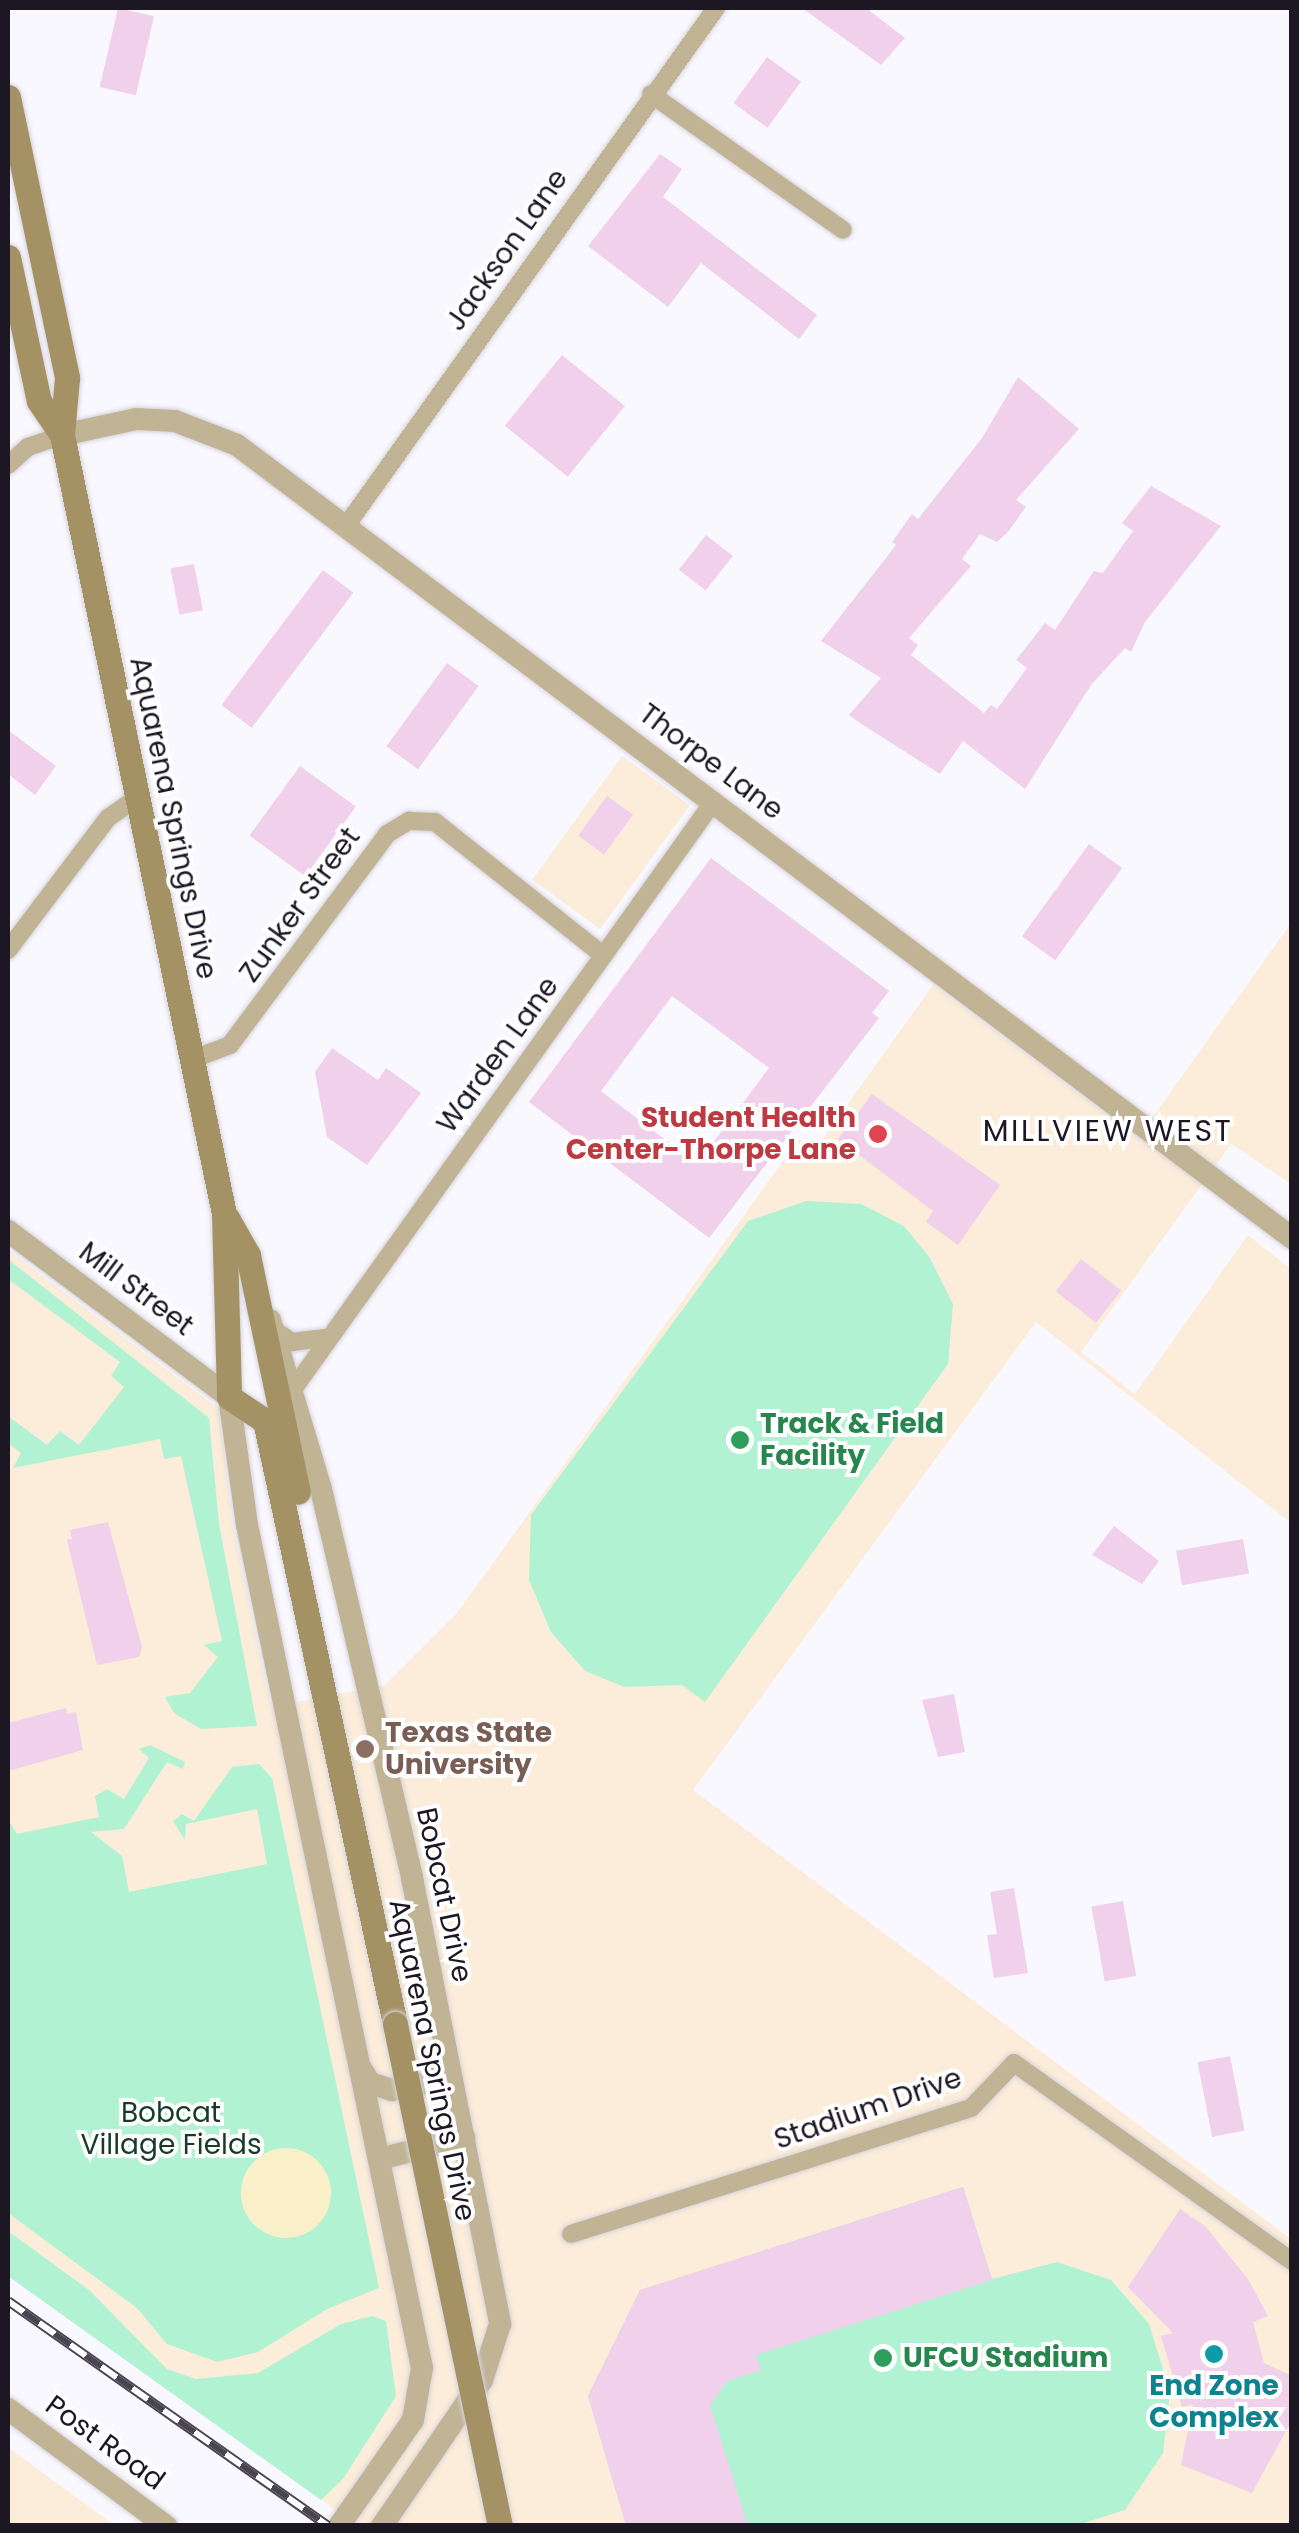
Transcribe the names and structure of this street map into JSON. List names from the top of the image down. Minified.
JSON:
{"streets":{"main road":["Aquarena Springs Drive"],"street":["Jackson Lane","Thorpe Lane","Zunker Street","Warden Lane","Mill Street","Bobcat Drive","Stadium Drive","Post Road"]},"crossings":[["Jackson Lane","Thorpe Lane"],["Thorpe Lane","Aquarena Springs Drive"],["Thorpe Lane","Warden Lane"],["Aquarena Springs Drive","Zunker Street"],["Aquarena Springs Drive","Mill Street"],["Aquarena Springs Drive","Bobcat Drive"],["Zunker Street","Warden Lane"],["Warden Lane","Bobcat Drive"]],"districts":["MILLVIEW WEST"],"parks":["Bobcat Village Fields"],"places":["Student Health Center-Thorpe Lane","Track & Field Facility","Texas State University","End Zone Complex","UFCU Stadium"]}
